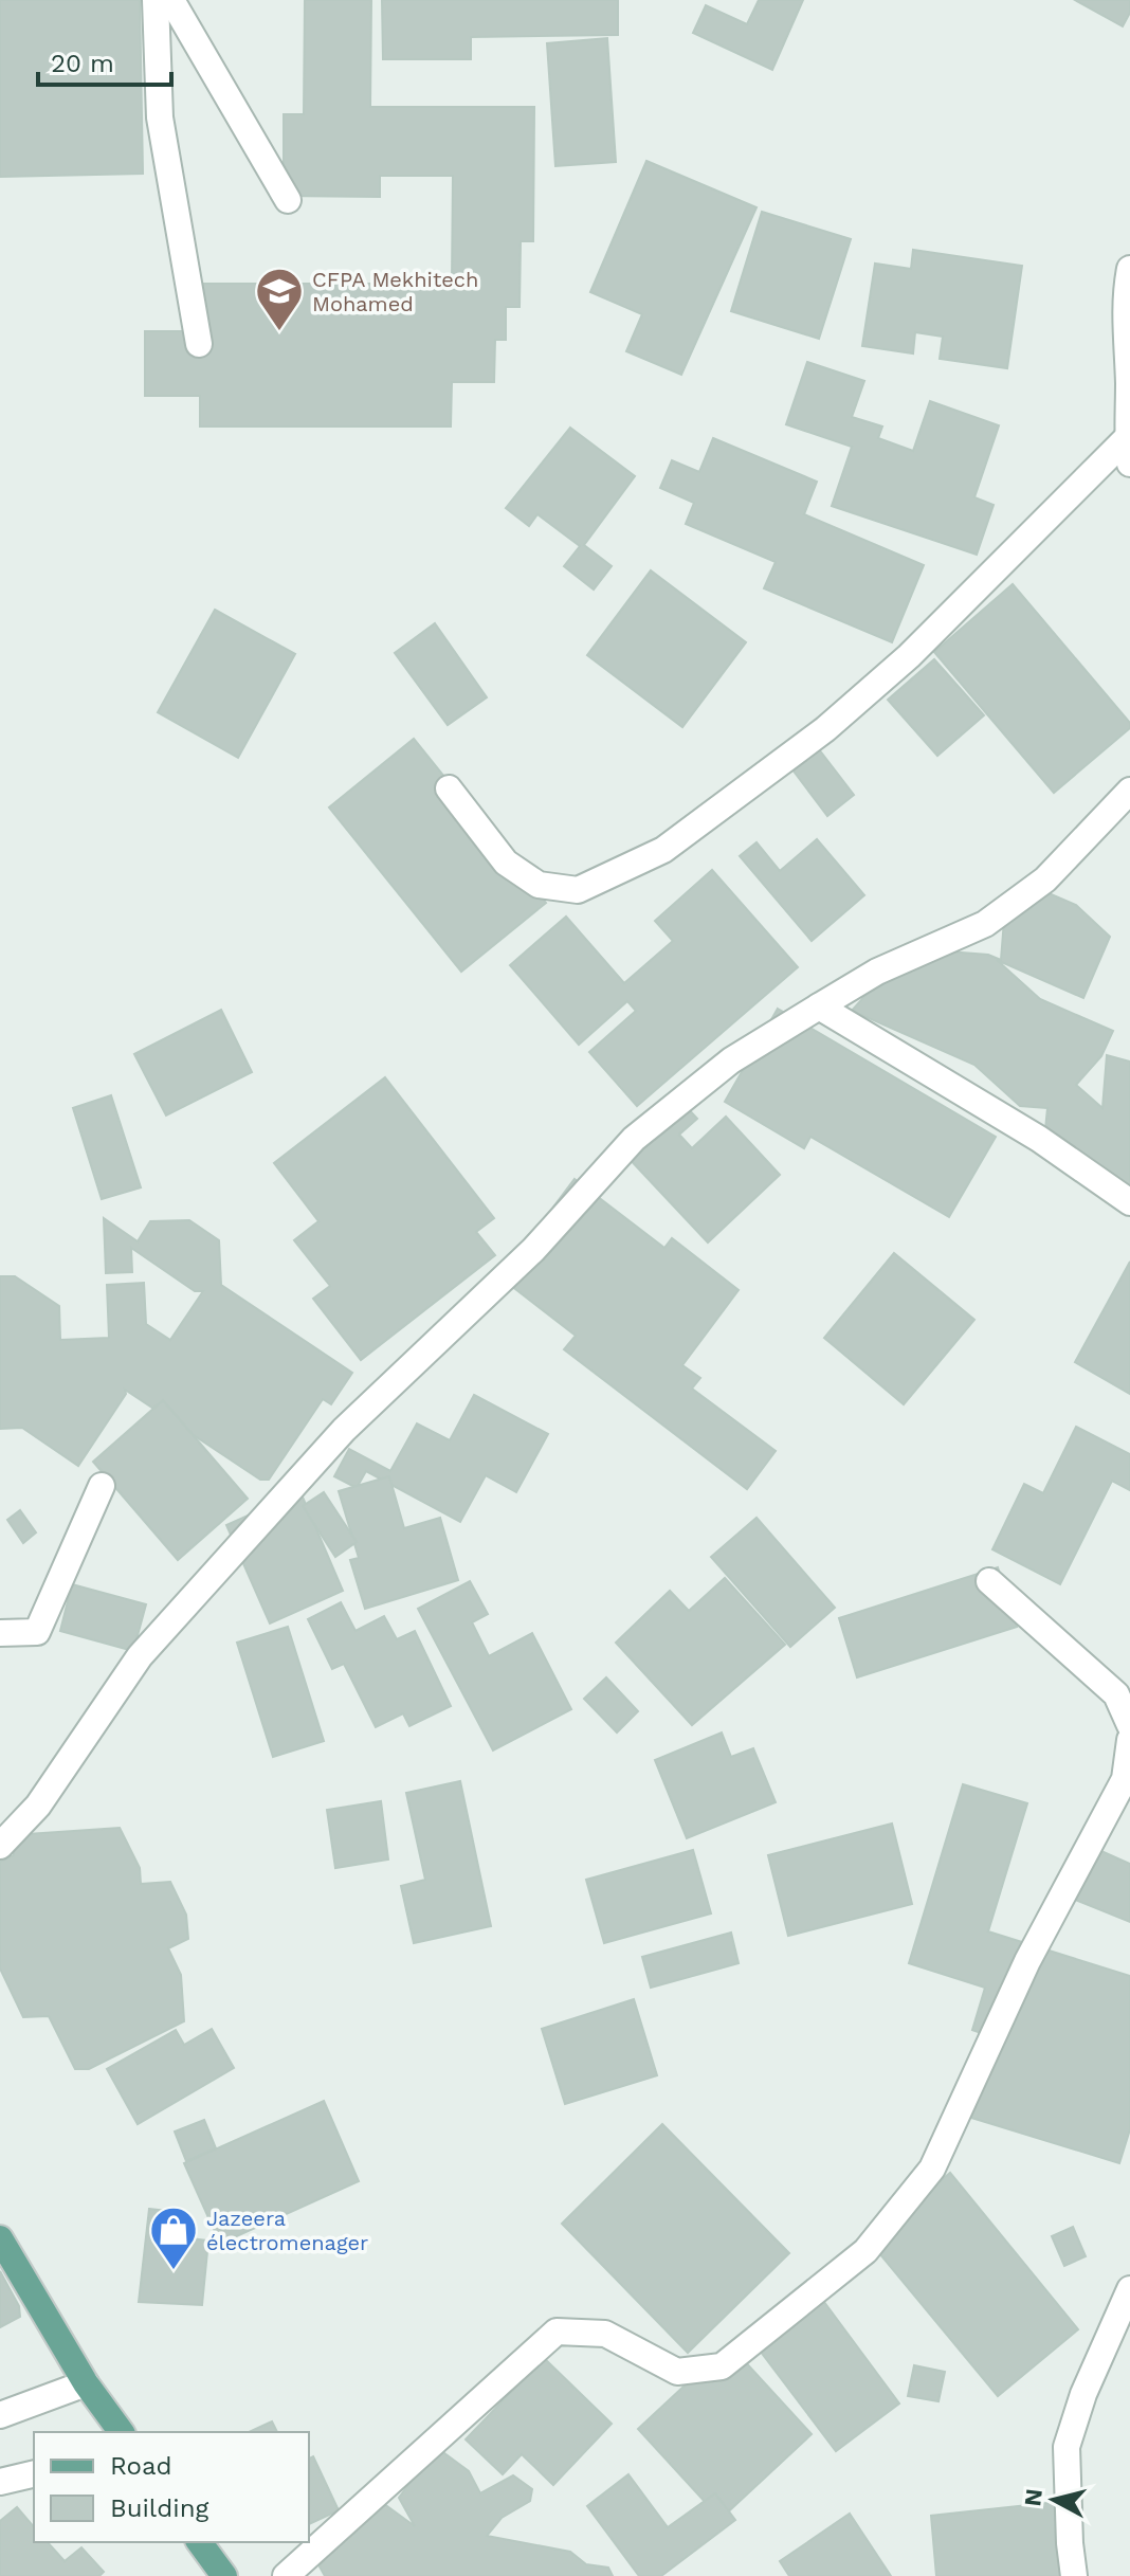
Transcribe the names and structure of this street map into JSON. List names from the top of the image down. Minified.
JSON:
{"places":{"school or university":["CFPA Mekhitech Mohamed"],"shop":["Jazeera électromenager"]},"legend":["Road","Building"],"scale_bar":"20 m","north":"left"}
